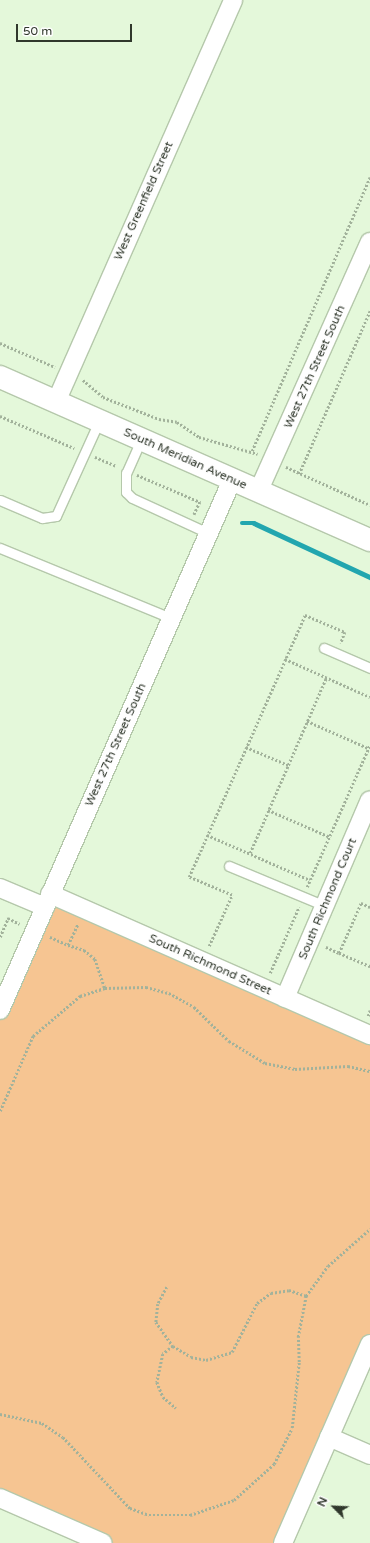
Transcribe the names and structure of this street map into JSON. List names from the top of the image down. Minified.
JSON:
{"streets":{"main road":["South Meridian Avenue"],"street":["West Greenfield Street","West 27th Street South","South Richmond Court","South Richmond Street"]},"crossings":[["West Greenfield Street","South Meridian Avenue"],["West 27th Street South","South Meridian Avenue"],["West 27th Street South","South Richmond Street"],["South Richmond Court","South Richmond Street"]],"scale_bar":"50 m","north":"top left"}
